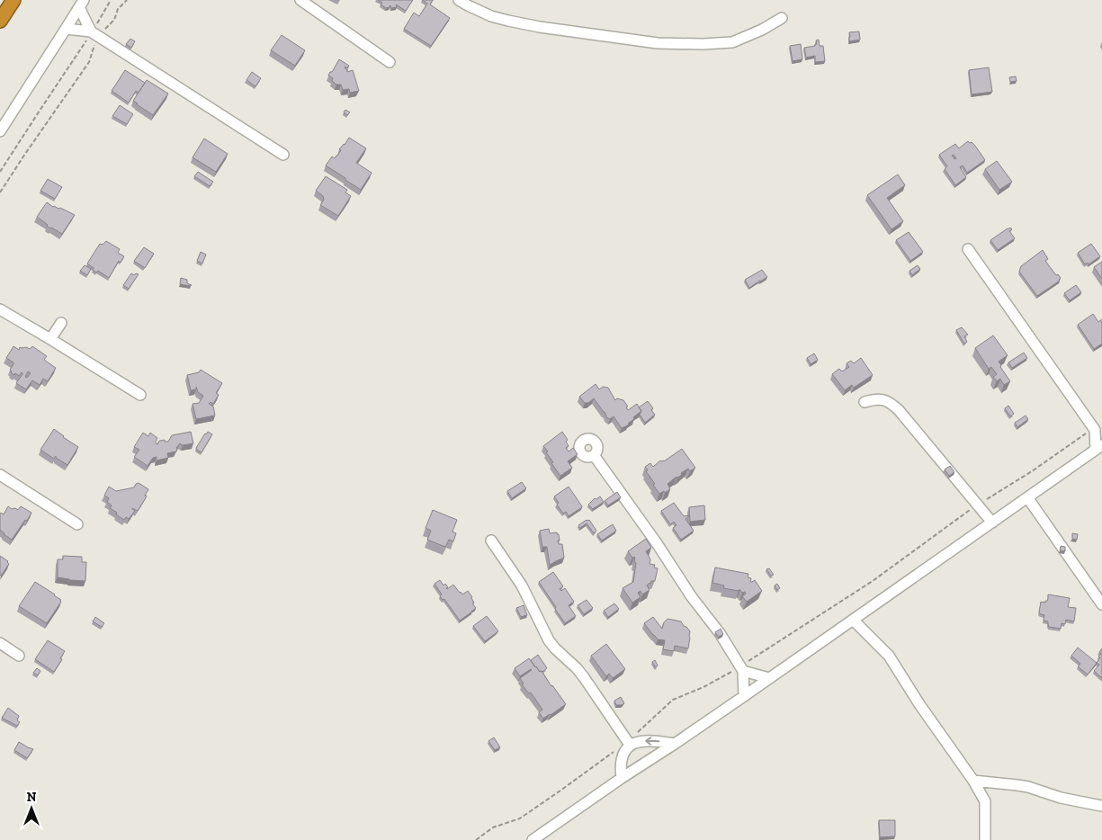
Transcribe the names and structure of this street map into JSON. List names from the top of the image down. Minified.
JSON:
{"north":"top"}
